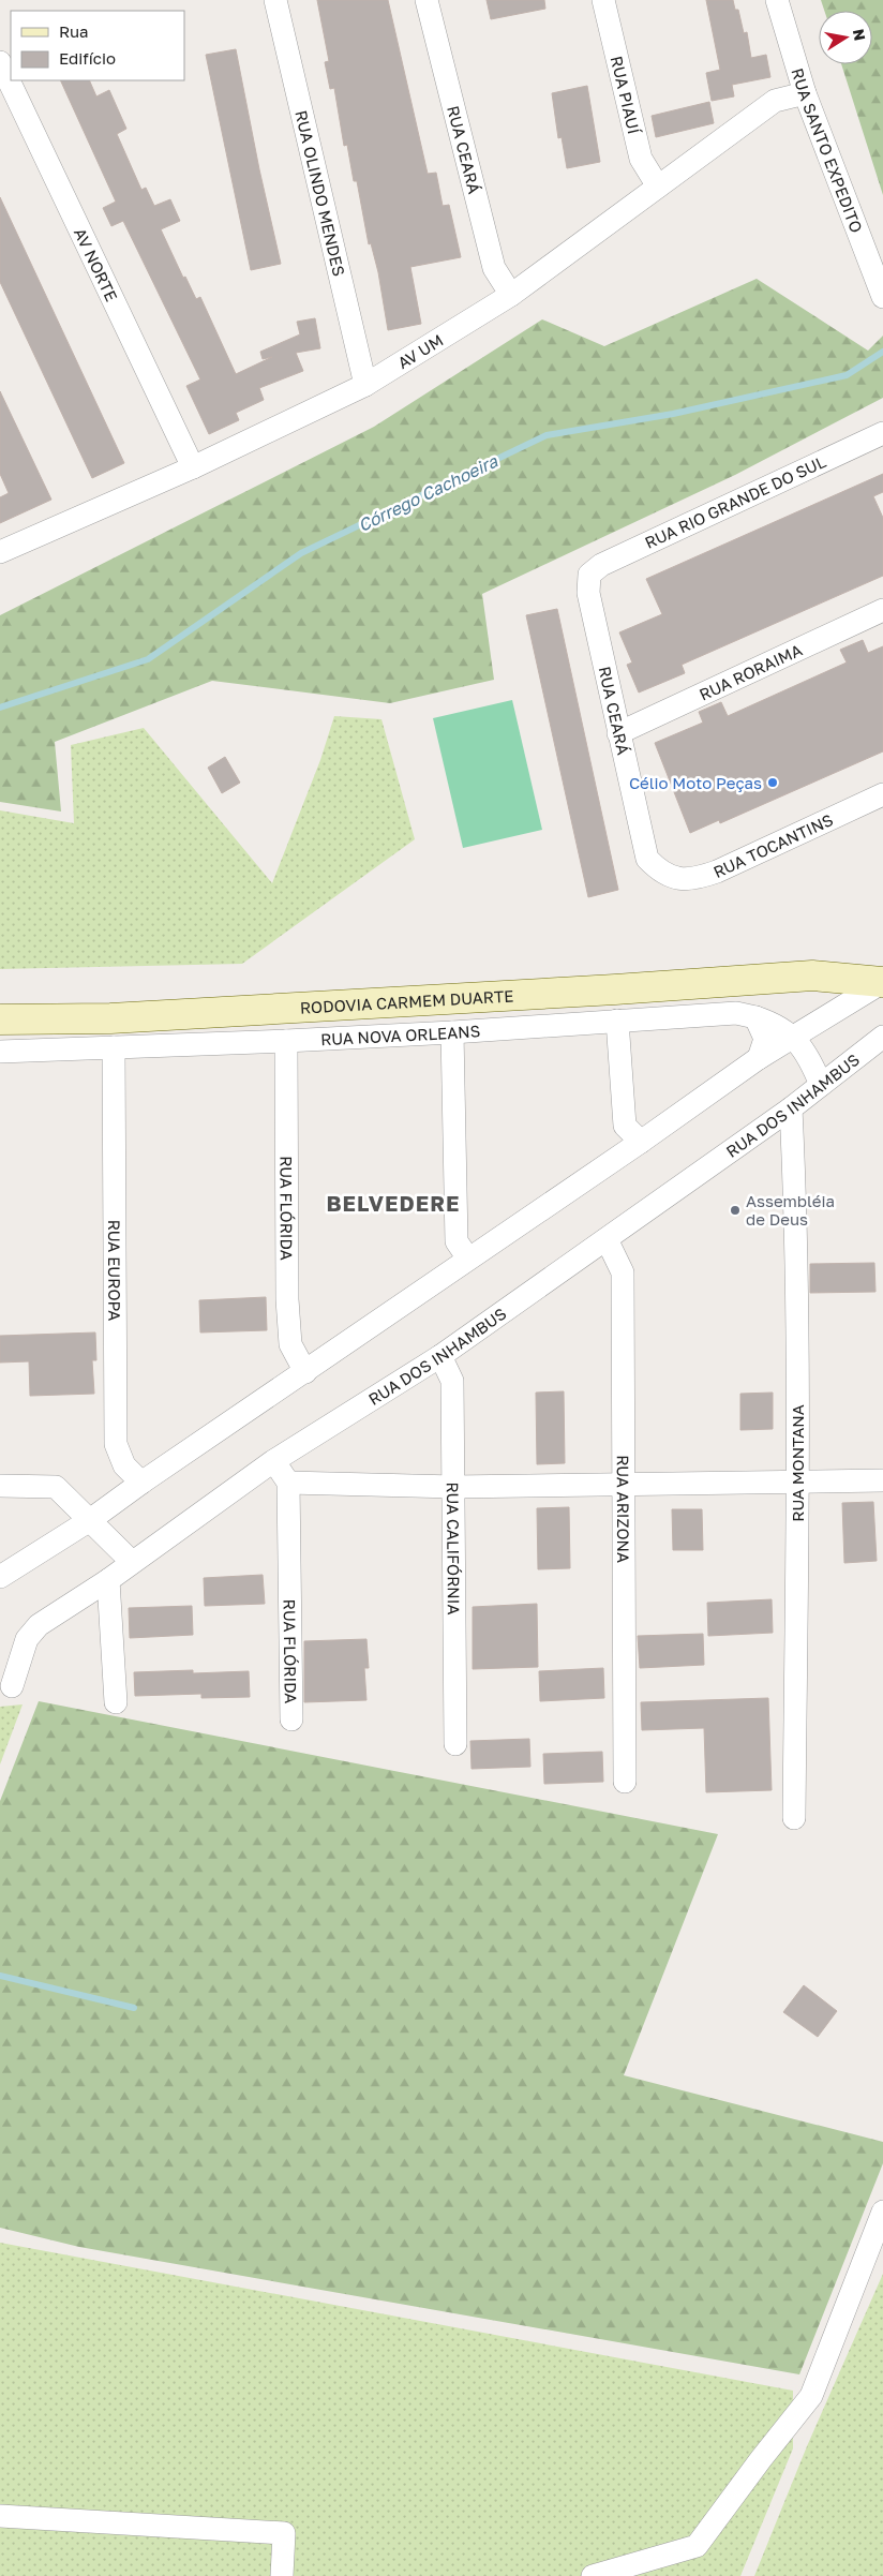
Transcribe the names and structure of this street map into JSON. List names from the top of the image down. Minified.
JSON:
{"streets":{"street":["RUA PIAUÍ","RUA CEARÁ","RUA SANTO EXPEDITO","RUA OLINDO MENDES","AV NORTE","AV UM","RUA RIO GRANDE DO SUL","RUA RORAIMA","RUA TOCANTINS","RODOVIA CARMEM DUARTE","RUA NOVA ORLEANS","RUA DOS INHAMBUS","RUA FLÓRIDA","RUA EUROPA","RUA MONTANA","RUA ARIZONA","RUA CALIFÓRNIA"]},"crossings":[["RUA PIAUÍ","AV UM"],["RUA CEARÁ","AV UM"],["RUA CEARÁ","RUA RIO GRANDE DO SUL"],["RUA CEARÁ","RUA RORAIMA"],["RUA CEARÁ","RUA TOCANTINS"],["RUA SANTO EXPEDITO","AV UM"],["RUA OLINDO MENDES","AV UM"],["AV NORTE","AV UM"],["RUA NOVA ORLEANS","RUA FLÓRIDA"],["RUA NOVA ORLEANS","RUA EUROPA"],["RUA DOS INHAMBUS","RUA MONTANA"],["RUA DOS INHAMBUS","RUA ARIZONA"],["RUA DOS INHAMBUS","RUA CALIFÓRNIA"]],"districts":["BELVEDERE"],"water":["Córrego Cachoeira"],"places":["Célio Moto Peças","Assembléia de Deus"],"legend":["Rua","Edifício"],"north":"right"}
